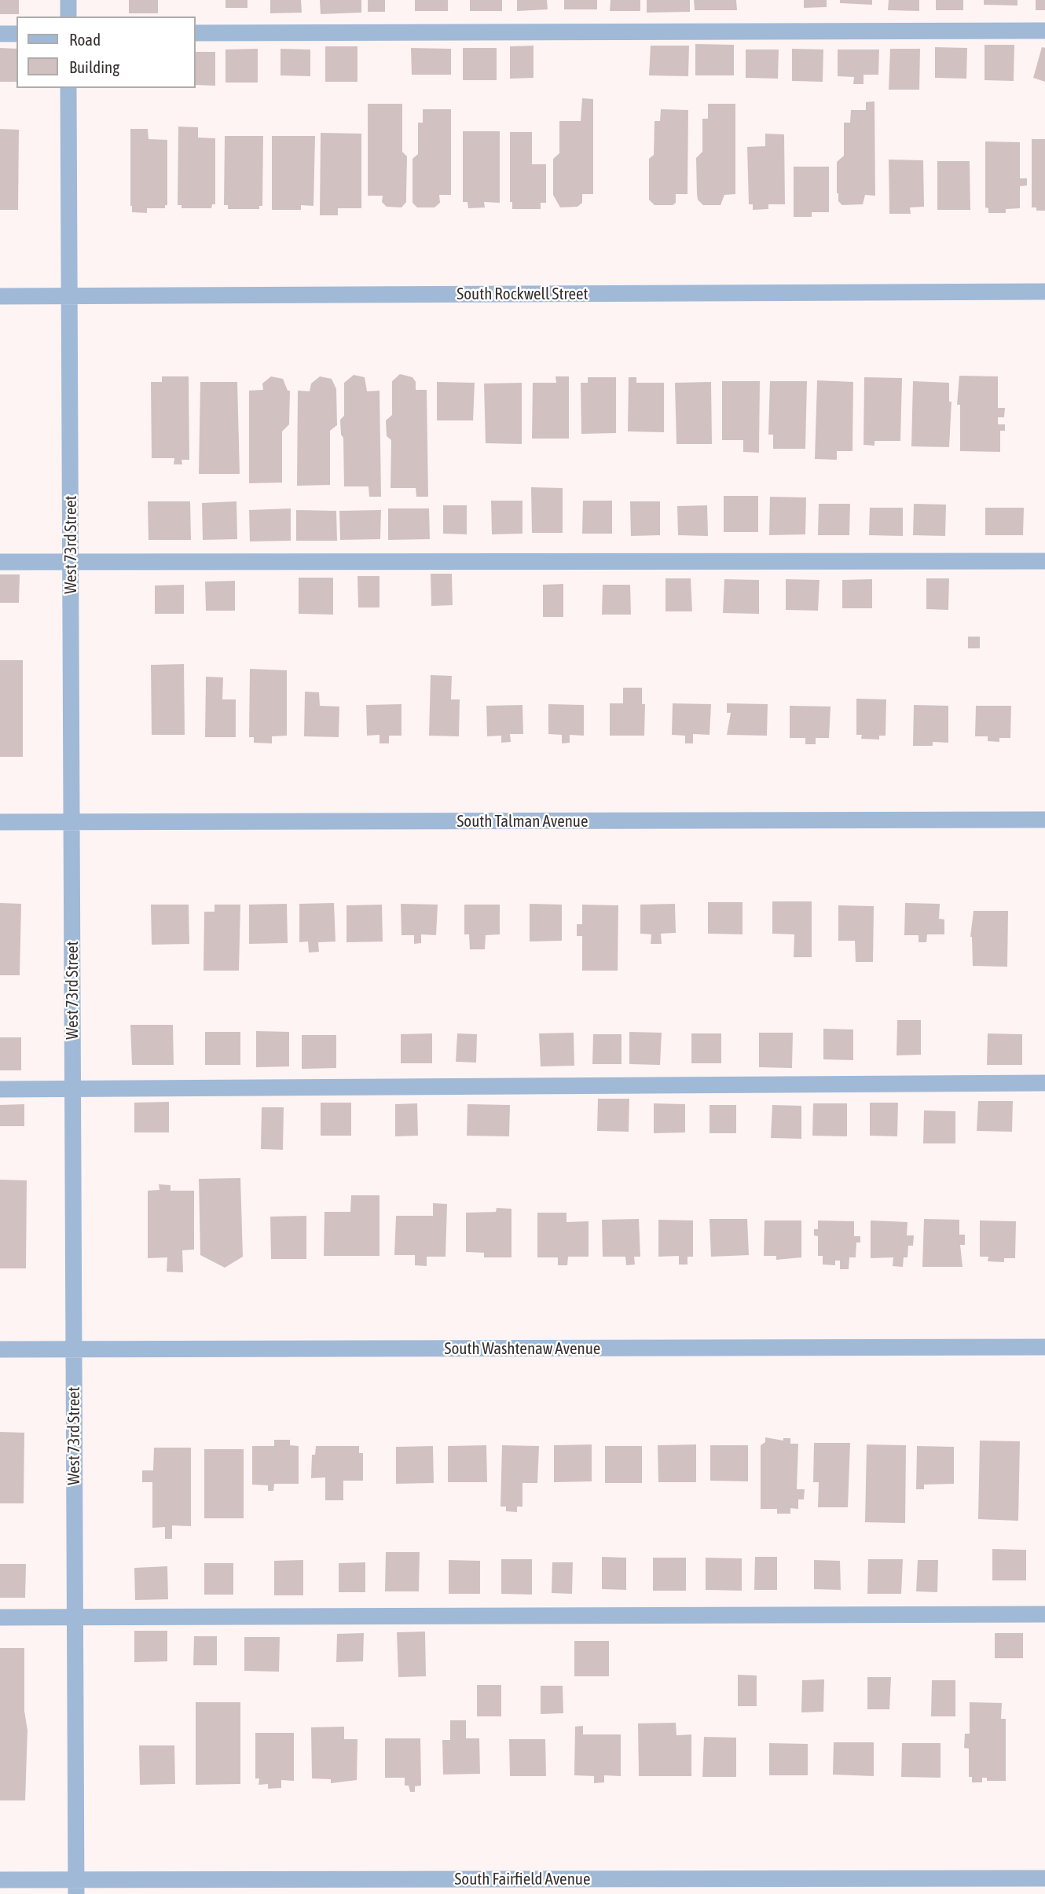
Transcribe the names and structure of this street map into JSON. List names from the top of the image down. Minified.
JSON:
{"streets":{"street":["South Rockwell Street","West 73rd Street","South Talman Avenue","South Washtenaw Avenue","South Fairfield Avenue"]},"crossings":[["South Rockwell Street","West 73rd Street"],["West 73rd Street","South Talman Avenue"],["West 73rd Street","South Washtenaw Avenue"],["West 73rd Street","South Fairfield Avenue"]],"legend":["Road","Building"]}
